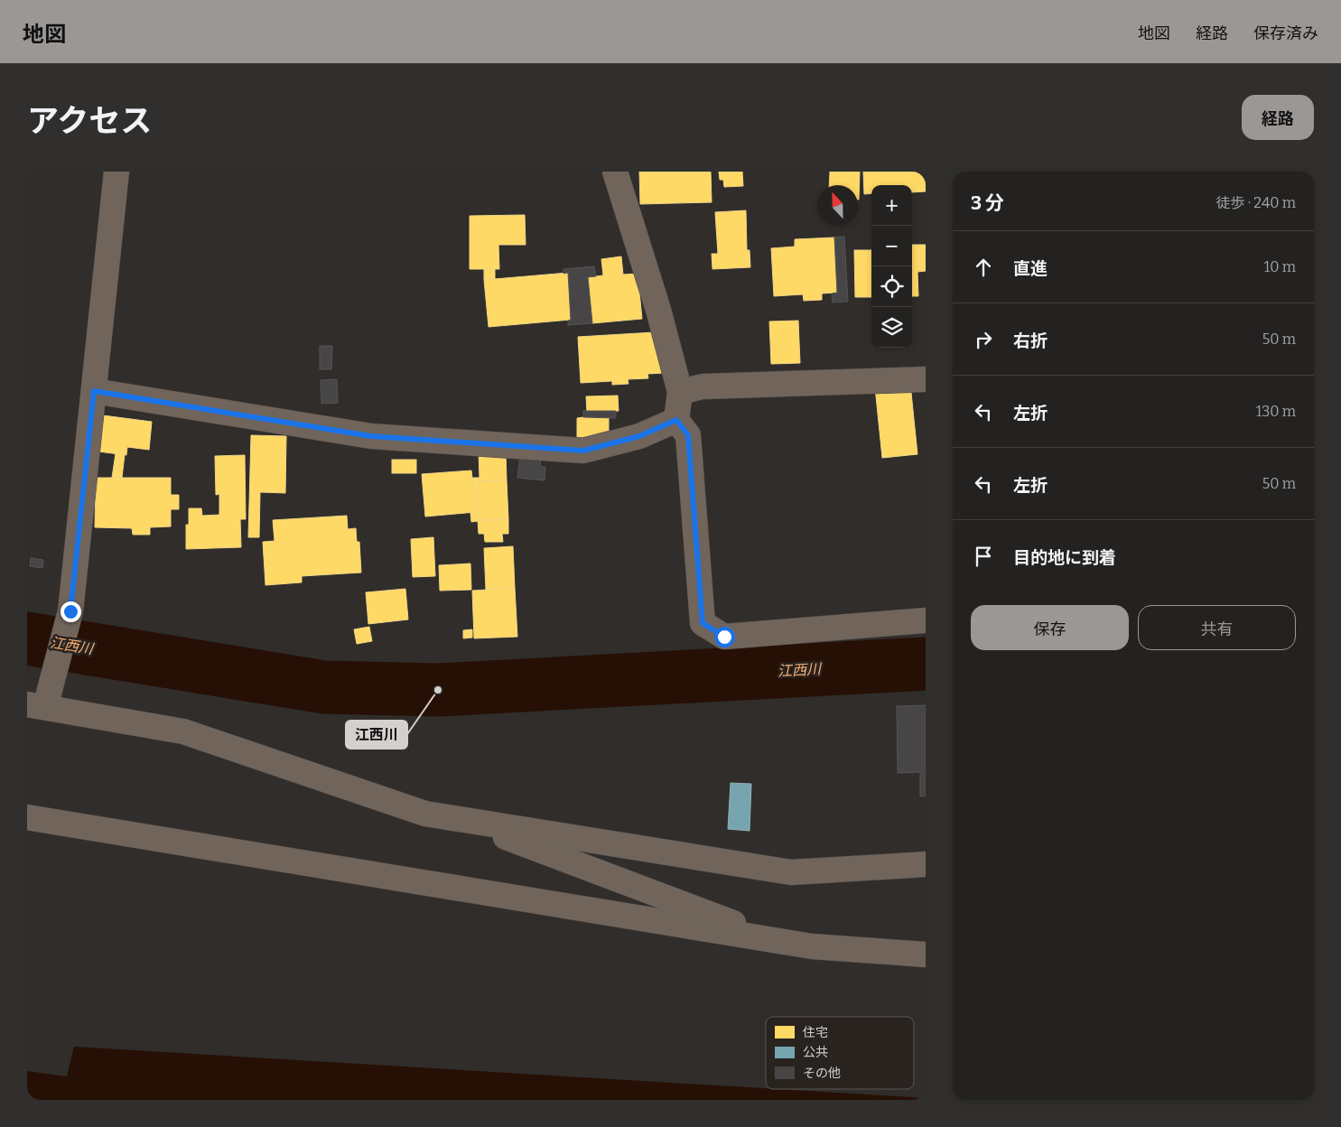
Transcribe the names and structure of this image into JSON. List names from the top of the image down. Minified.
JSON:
{"water":["江西川"],"places":["江西川"],"legend":["住宅","公共","その他"],"north":"top","page":{"header":"地図","nav":["地図","経路","保存済み"],"title":"アクセス","buttons":["経路",["保存","共有"]],"heading":["3 分","徒歩 · 240 m"],"map_buttons":["+","−"],"list":[["直進","10 m"],["右折","50 m"],["左折","130 m"],["左折","50 m"],"目的地に到着"]}}
